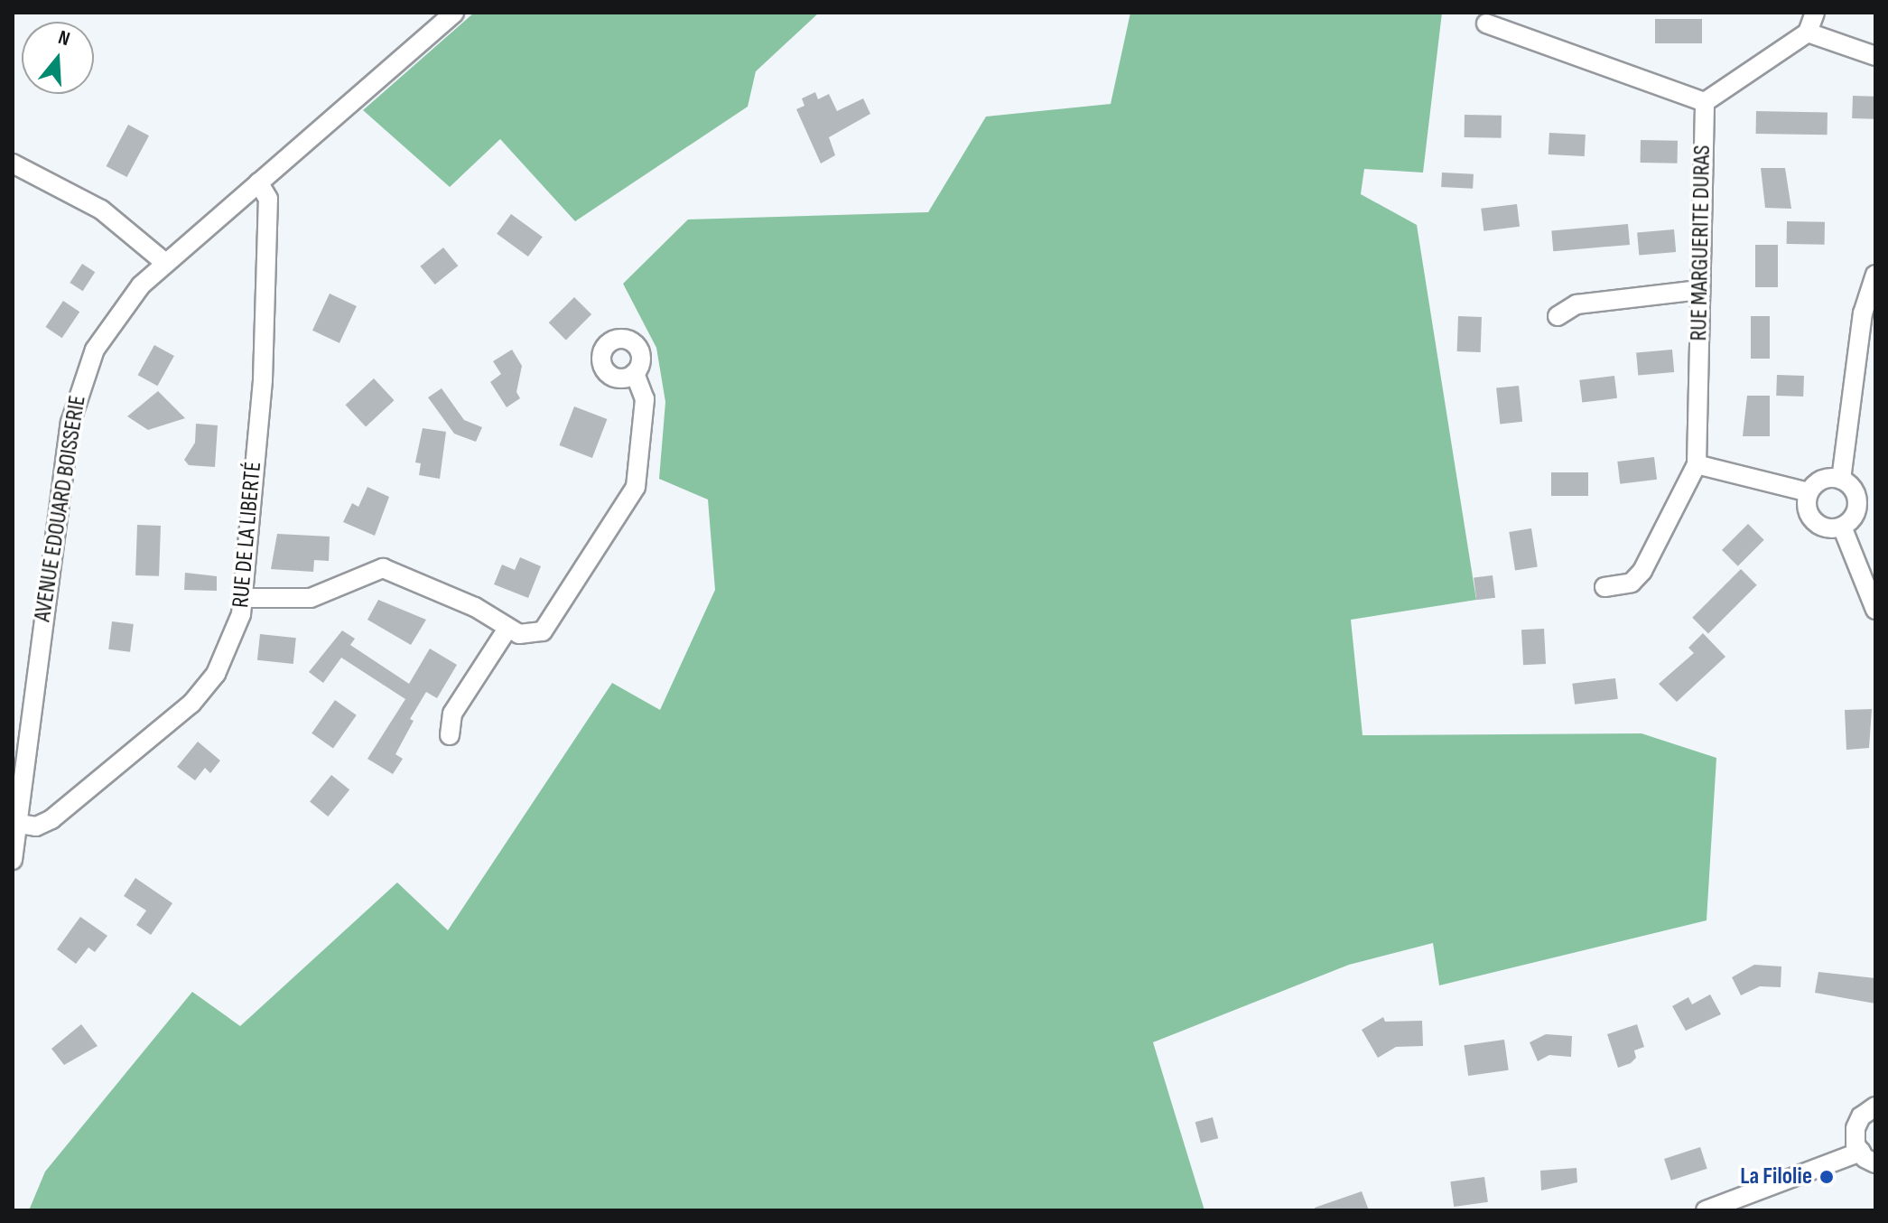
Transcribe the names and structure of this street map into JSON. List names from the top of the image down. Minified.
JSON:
{"streets":{"street":["RUE MARGUERITE DURAS","AVENUE EDOUARD BOISSERIE","RUE DE LA LIBERTÉ"]},"crossings":[["AVENUE EDOUARD BOISSERIE","RUE DE LA LIBERTÉ"]],"places":["La Filolie"],"north":"top"}
